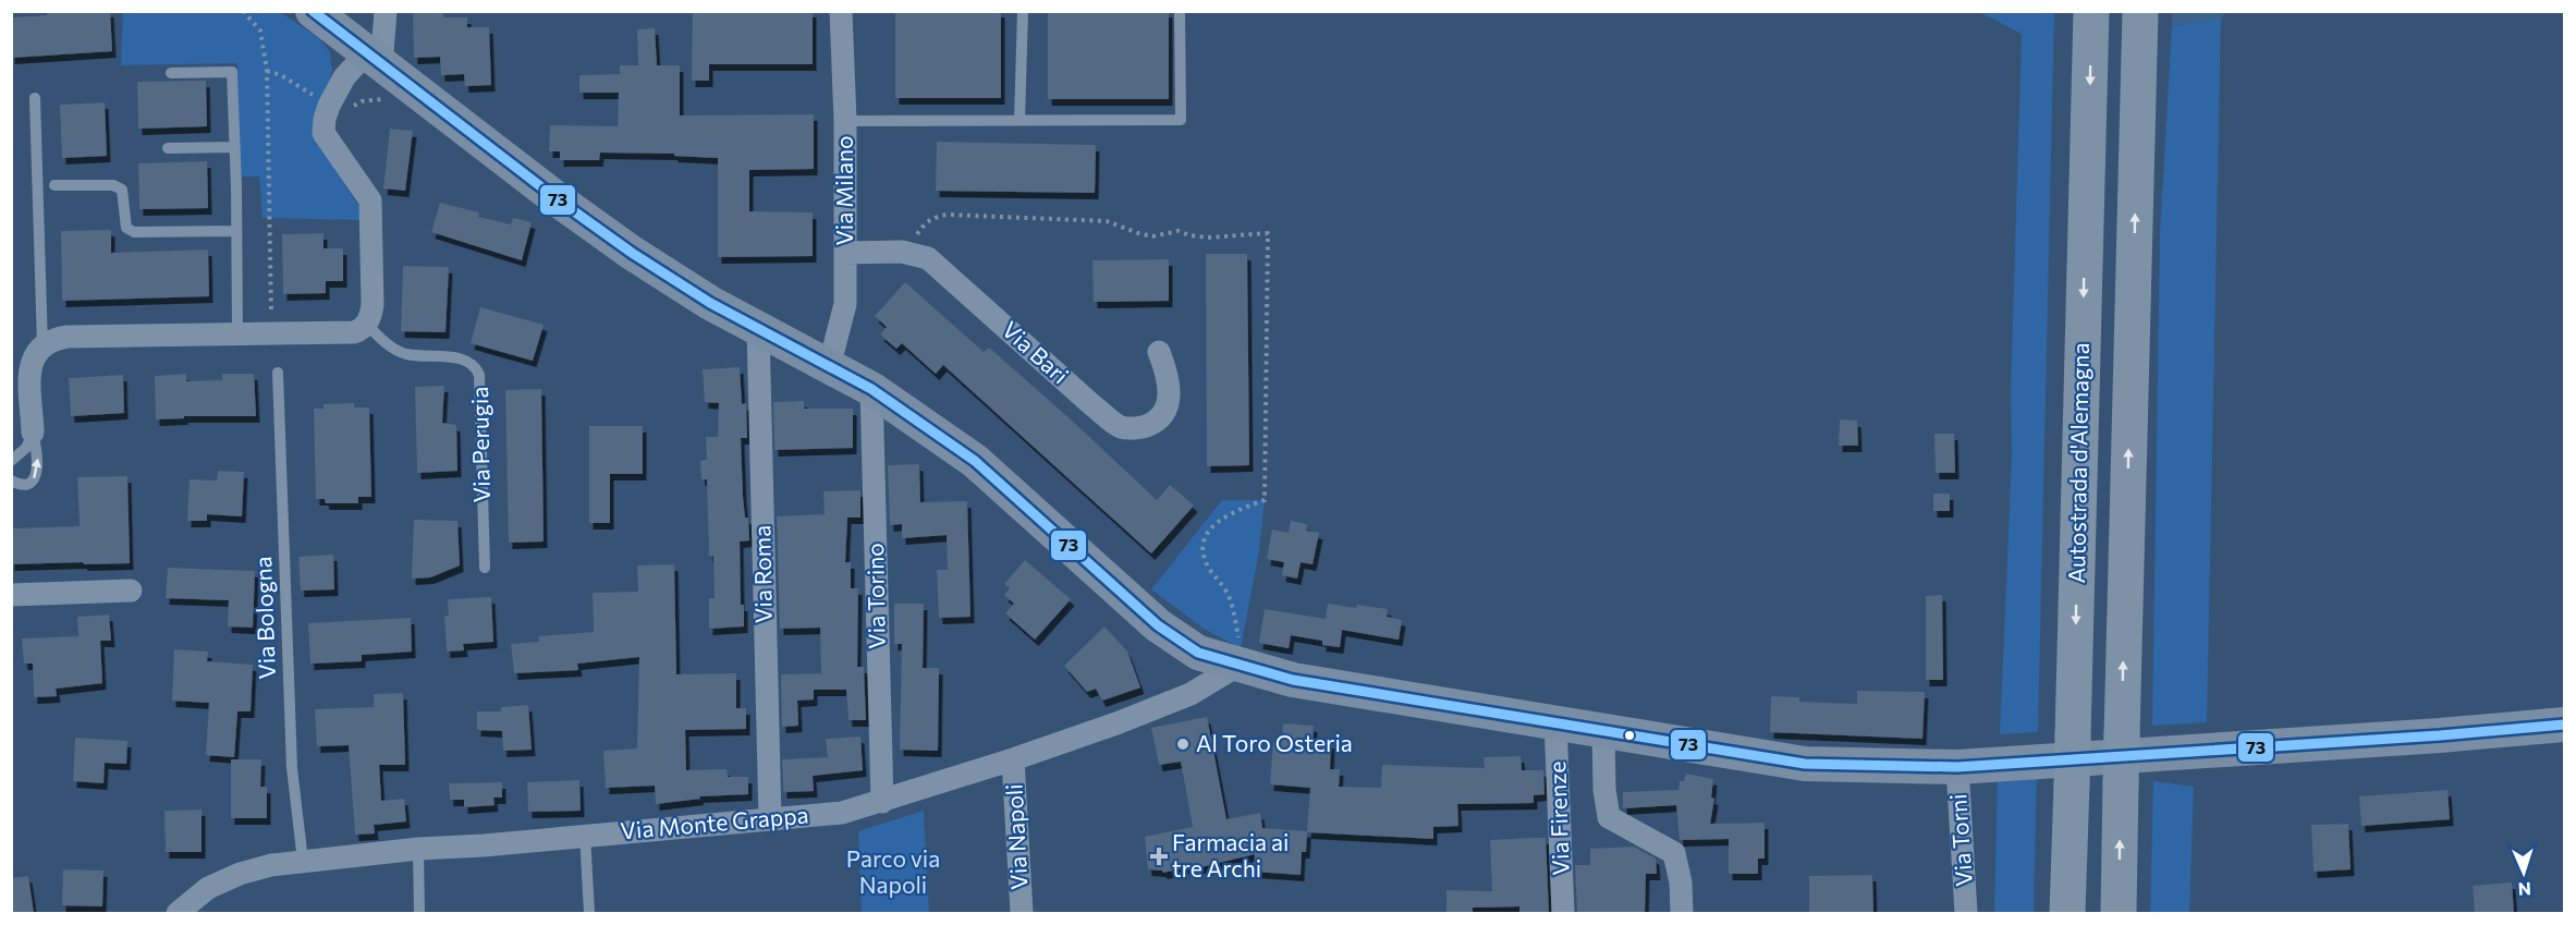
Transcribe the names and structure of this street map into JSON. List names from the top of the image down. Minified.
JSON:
{"streets":{"highway":["Autostrada d'Alemagna"],"main road":["Via Torni"],"street":["Via Milano","Via Bari","Via Roma","Via Torino","Via Firenze","Via Monte Grappa","Via Napoli"],"lane":["Via Perugia","Via Bologna"]},"crossings":[["Via Milano","Via Bari"],["Via Milano","Via Torni"],["Via Roma","Via Monte Grappa"],["Via Roma","Via Torni"],["Via Torino","Via Monte Grappa"],["Via Torino","Via Torni"],["Via Bologna","Via Monte Grappa"],["Via Firenze","Via Torni"],["Via Monte Grappa","Via Napoli"],["Via Monte Grappa","Via Torni"]],"parks":["Parco via Napoli"],"places":{"other":["Al Toro Osteria"],"health":["Farmacia ai tre Archi"]},"lines":["transit line 73"],"north":"bottom"}
